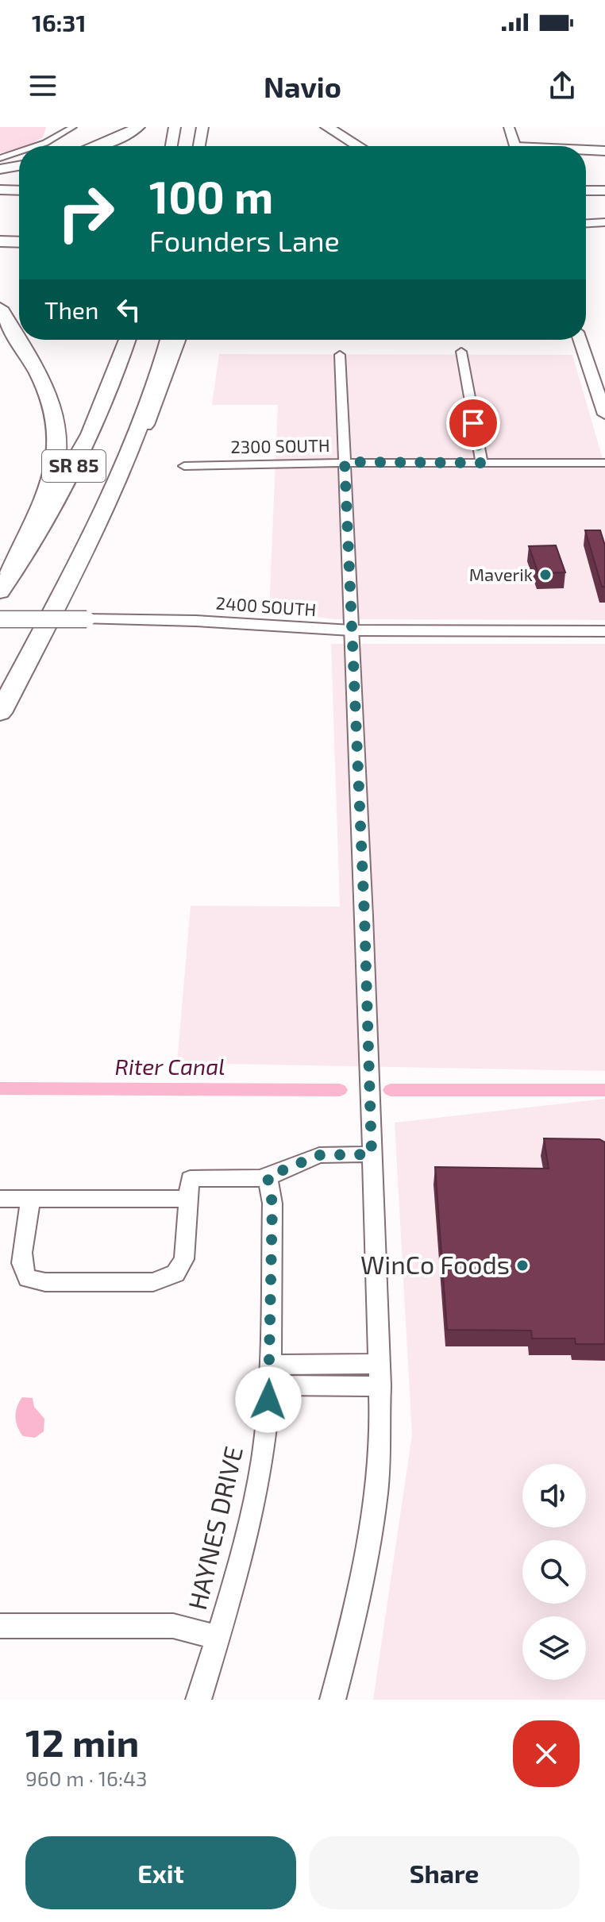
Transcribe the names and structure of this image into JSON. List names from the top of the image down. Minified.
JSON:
{"streets":{"highway":["SR 85"],"street":["2300 SOUTH","2400 SOUTH","HAYNES DRIVE"]},"water":["Riter Canal"],"places":["Maverik","WinCo Foods"],"page":{"status":"16:31","header":"Navio","turn":["100 m","Founders Lane"],"then":"Then","heading":["12 min","960 m · 16:43"],"buttons":["Exit","Share"]}}
